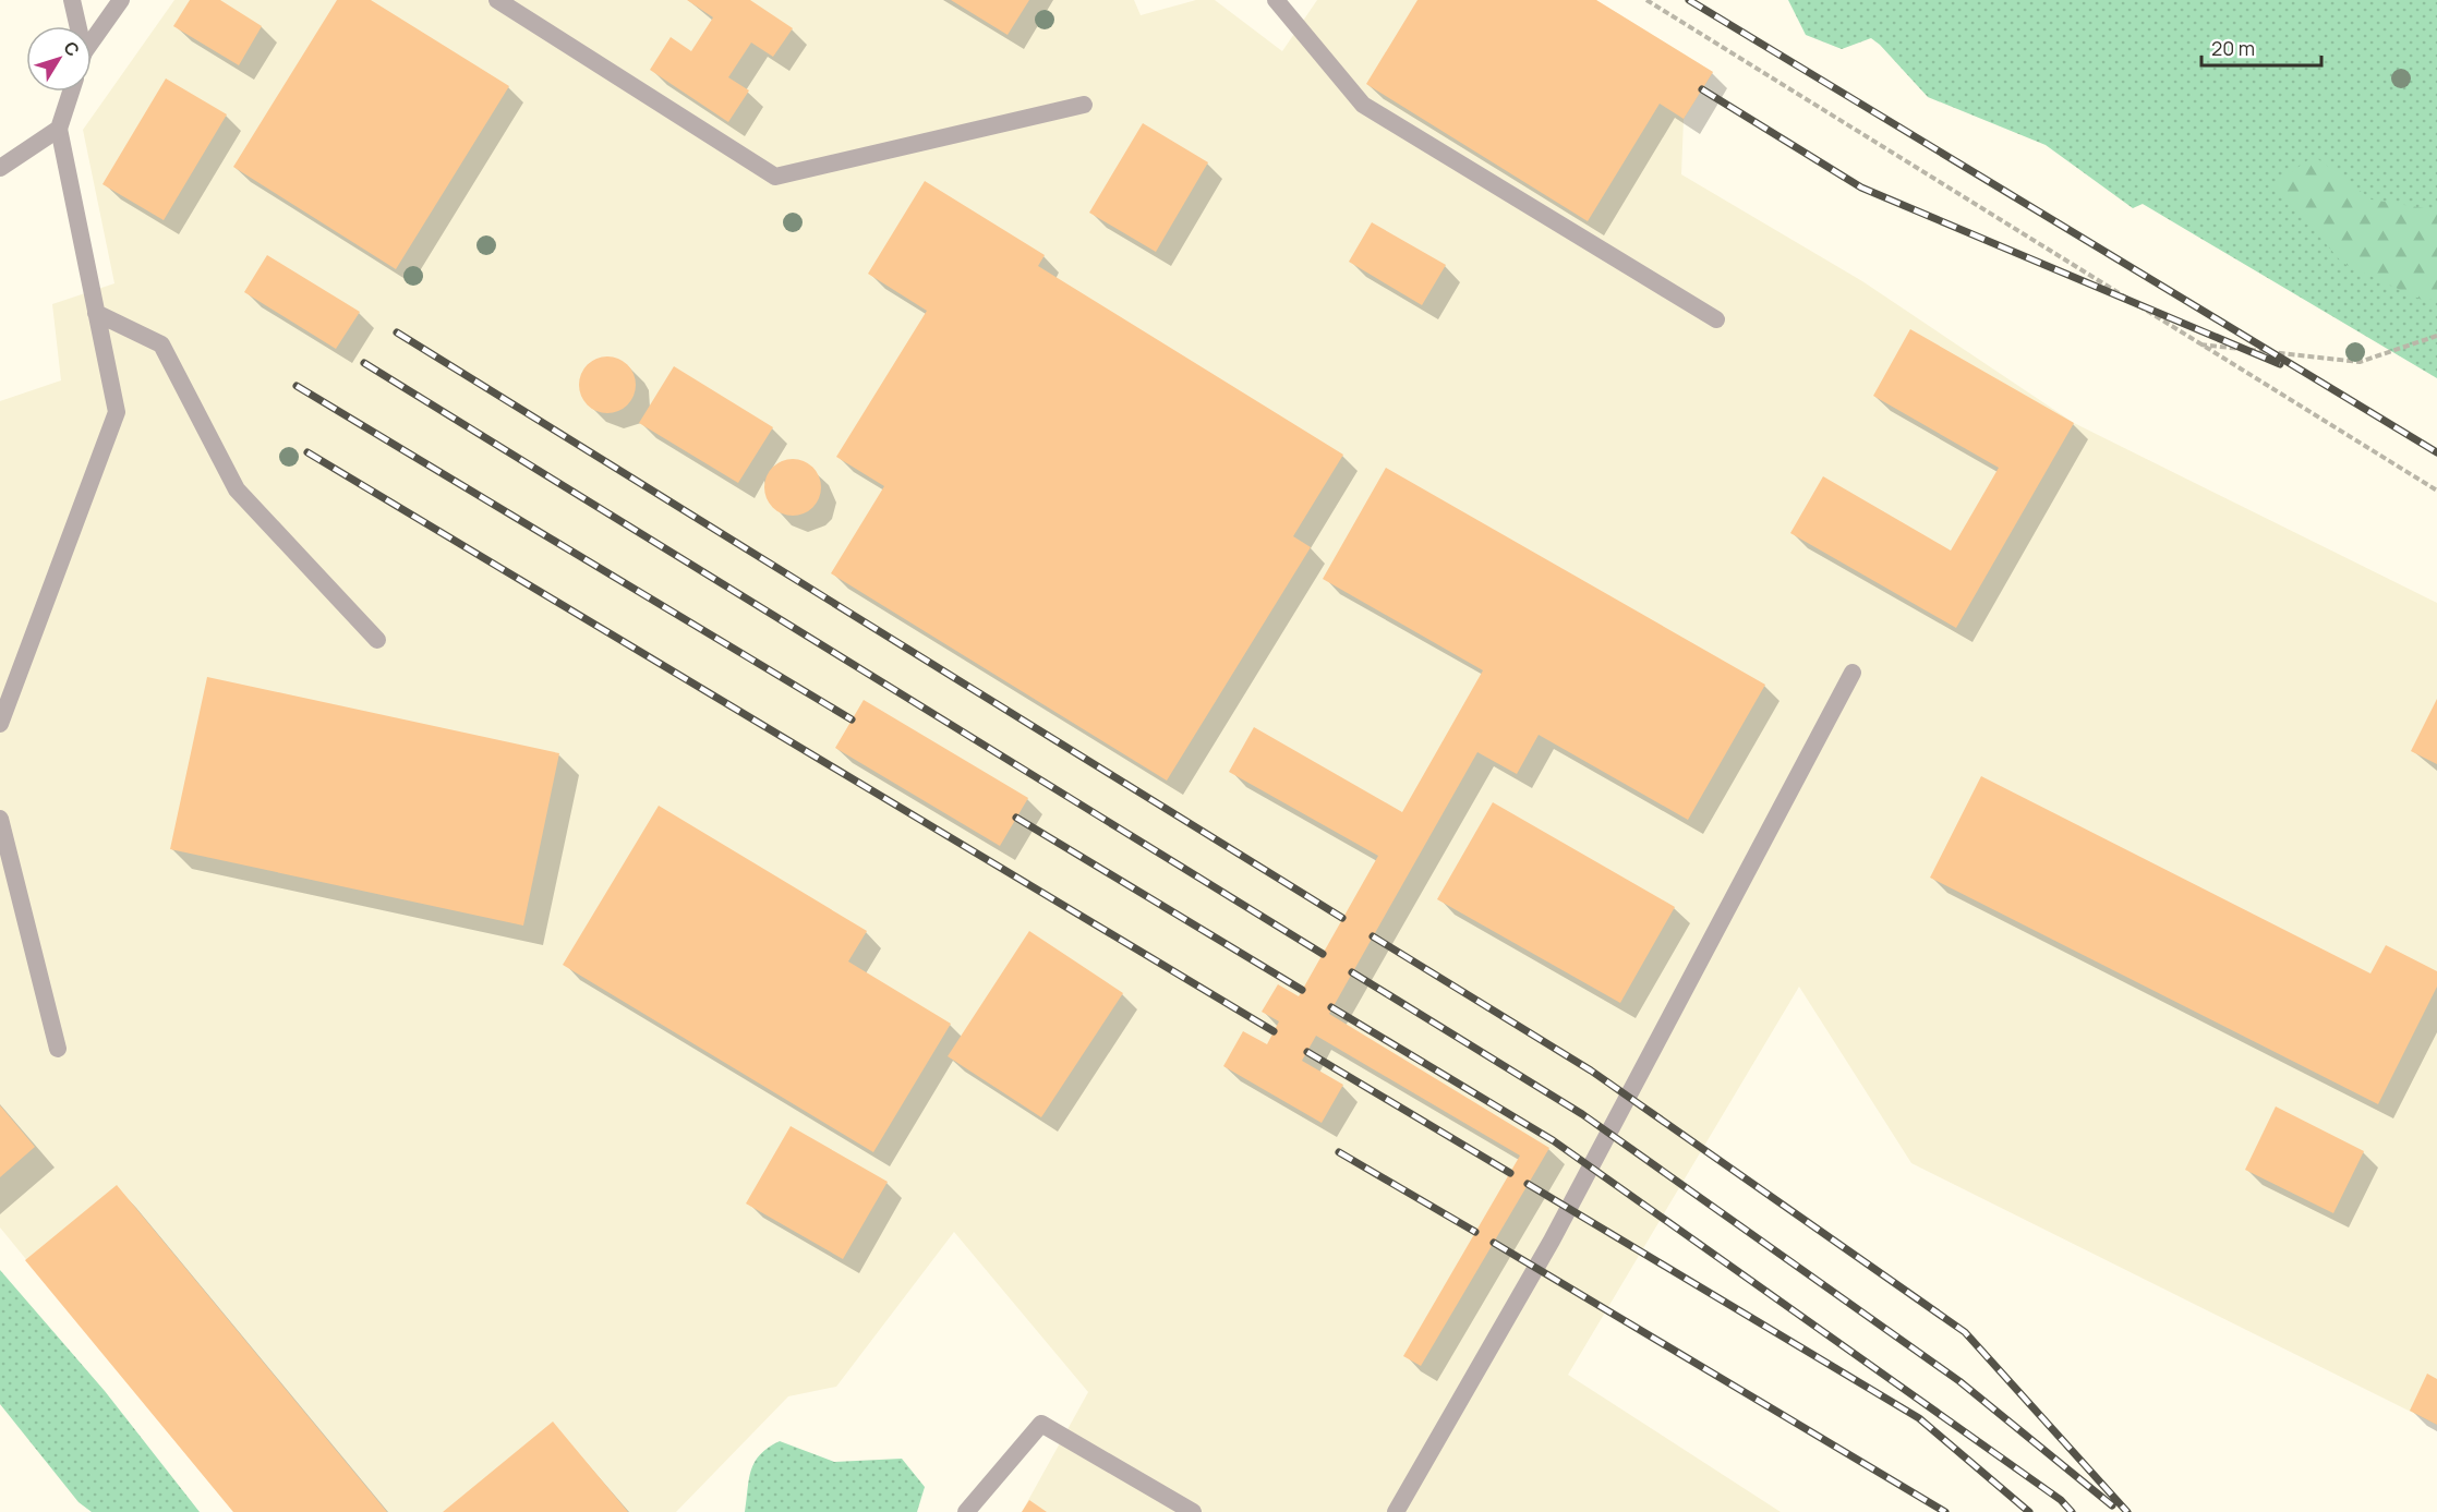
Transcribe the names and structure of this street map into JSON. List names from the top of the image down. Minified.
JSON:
{"scale_bar":"20 m","north":"top right"}
